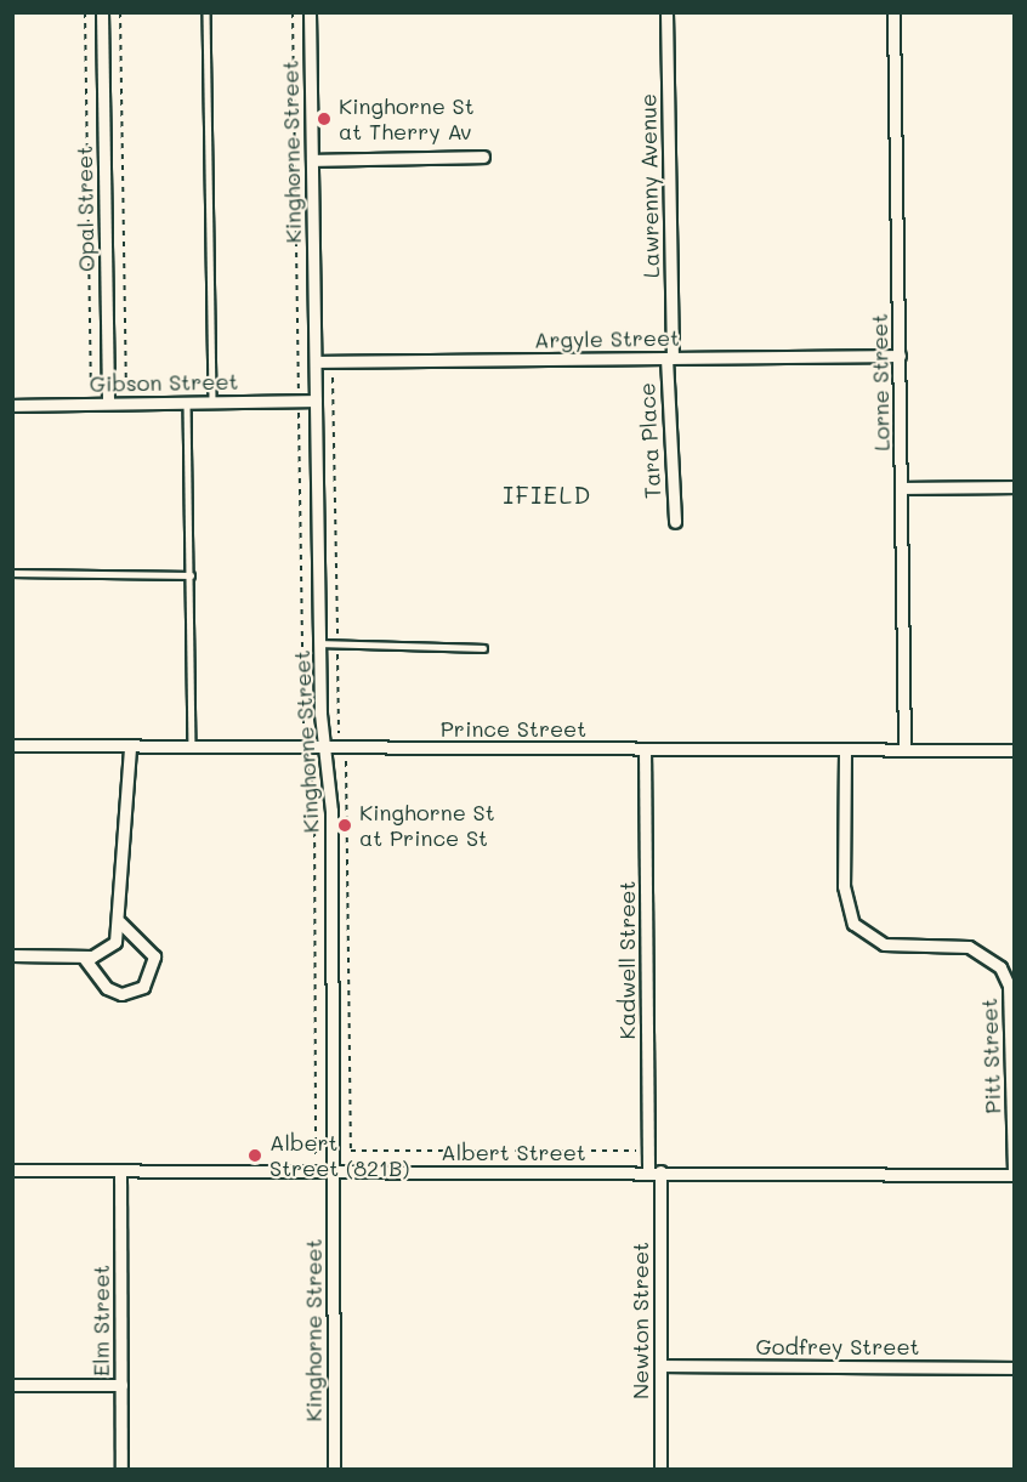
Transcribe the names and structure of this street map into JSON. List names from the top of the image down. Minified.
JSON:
{"streets":{"street":["Kinghorne Street","Lawrenny Avenue","Opal Street","Argyle Street","Gibson Street","Lorne Street","Tara Place","Prince Street","Kadwell Street","Pitt Street","Albert Street","Elm Street","Newton Street","Godfrey Street"]},"crossings":[["Kinghorne Street","Argyle Street"],["Kinghorne Street","Gibson Street"],["Kinghorne Street","Prince Street"],["Kinghorne Street","Albert Street"],["Lawrenny Avenue","Argyle Street"],["Lawrenny Avenue","Tara Place"],["Opal Street","Gibson Street"],["Argyle Street","Lorne Street"],["Argyle Street","Tara Place"],["Lorne Street","Prince Street"],["Prince Street","Kadwell Street"],["Prince Street","Pitt Street"],["Kadwell Street","Albert Street"],["Pitt Street","Albert Street"],["Albert Street","Elm Street"],["Albert Street","Newton Street"],["Newton Street","Godfrey Street"]],"districts":["IFIELD"],"places":["Kinghorne St at Therry Av","Kinghorne St at Prince St","Albert Street (821B)"]}
